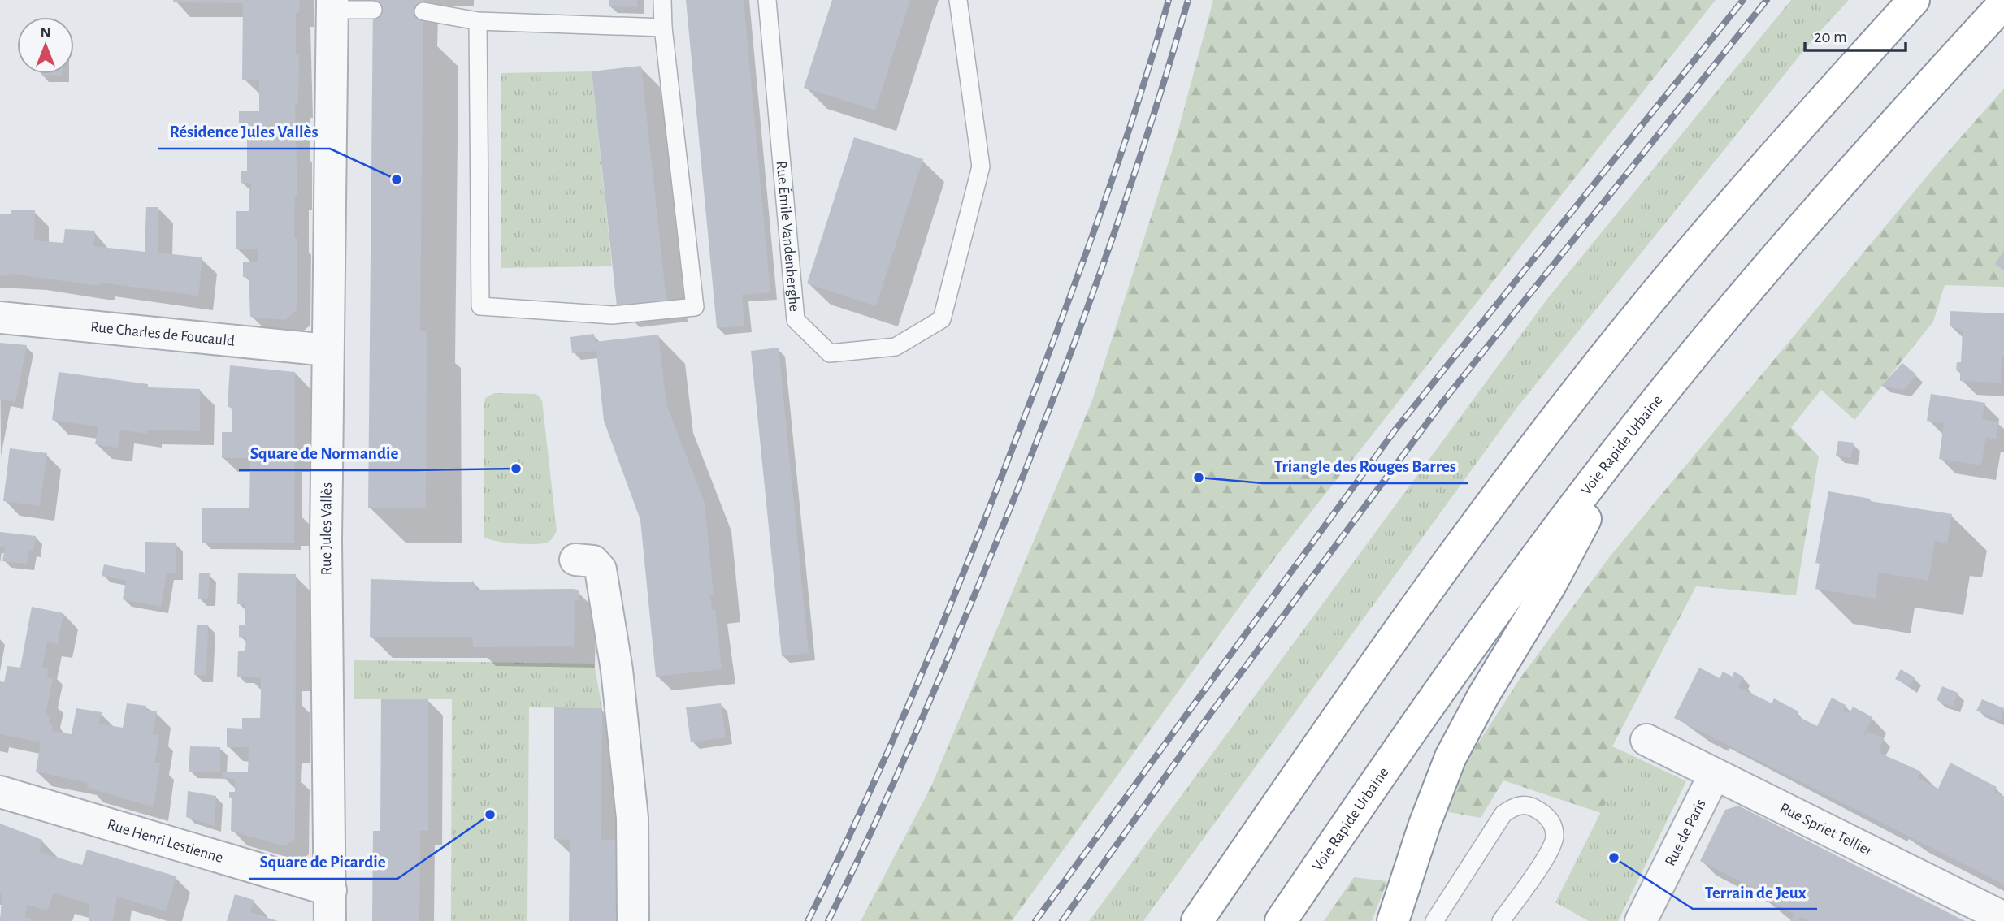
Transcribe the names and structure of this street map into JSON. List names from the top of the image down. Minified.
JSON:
{"streets":{"highway":["Voie Rapide Urbaine"],"street":["Rue Charles de Foucauld","Rue Jules Vallès","Rue Spriet Tellier","Rue de Paris","Rue Henri Lestienne"],"lane":["Rue Émile Vandenberghe"]},"crossings":[["Rue Charles de Foucauld","Rue Jules Vallès"],["Rue Jules Vallès","Rue Henri Lestienne"],["Rue Spriet Tellier","Rue de Paris"]],"places":["Résidence Jules Vallès","Square de Normandie","Triangle des Rouges Barres","Square de Picardie","Terrain de Jeux"],"scale_bar":"20 m","north":"top"}
